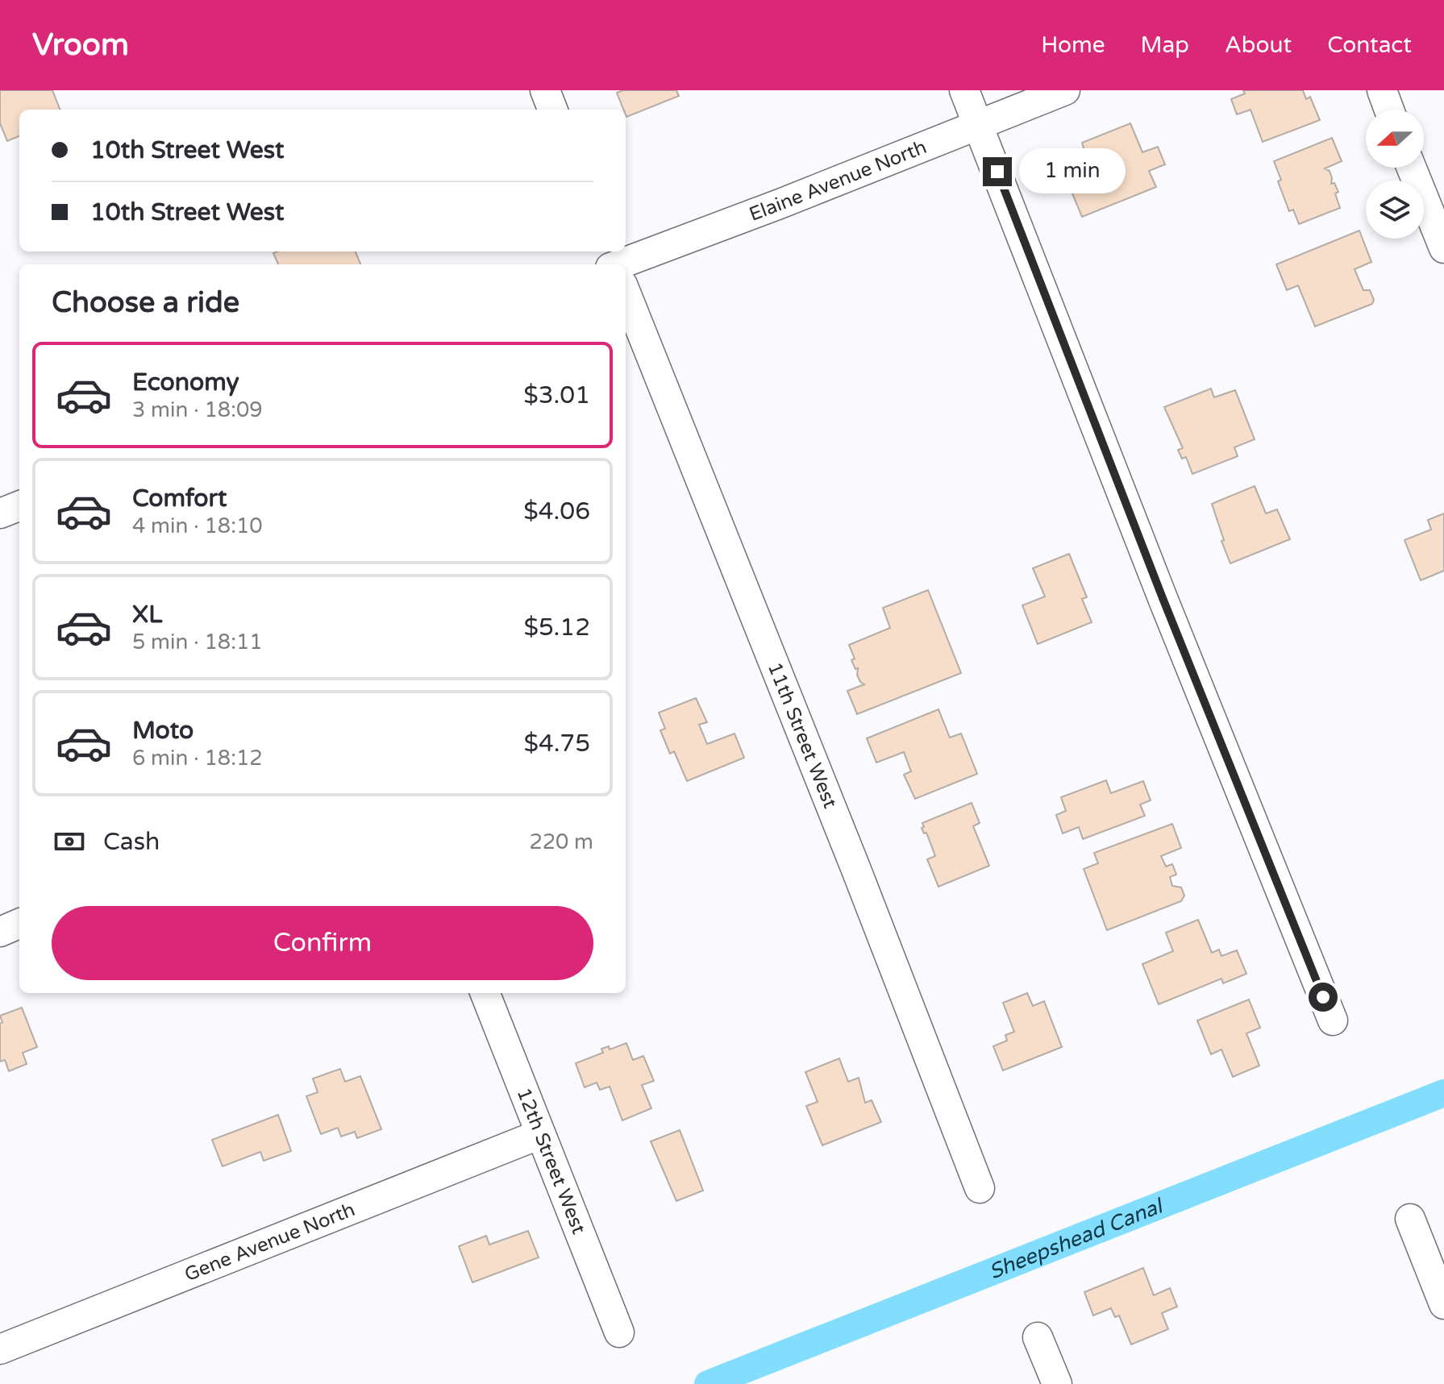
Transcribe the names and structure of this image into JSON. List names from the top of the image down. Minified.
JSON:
{"streets":{"street":["Elaine Avenue North","11th Street West","12th Street West","Gene Avenue North"]},"crossings":[["12th Street West","Gene Avenue North"]],"water":["Sheepshead Canal"],"north":"left","page":{"header":"Vroom","nav":["Home","Map","About","Contact"],"banner":["10th Street West","10th Street West"],"bubble":"1 min","heading":"Choose a ride","list":[{"name":"Economy","note":"3 min · 18:09","value":"$3.01"},{"name":"Comfort","note":"4 min · 18:10","value":"$4.06"},{"name":"XL","note":"5 min · 18:11","value":"$5.12"},{"name":"Moto","note":"6 min · 18:12","value":"$4.75"}],"pay":["Cash","220 m"],"buttons":"Confirm"}}
